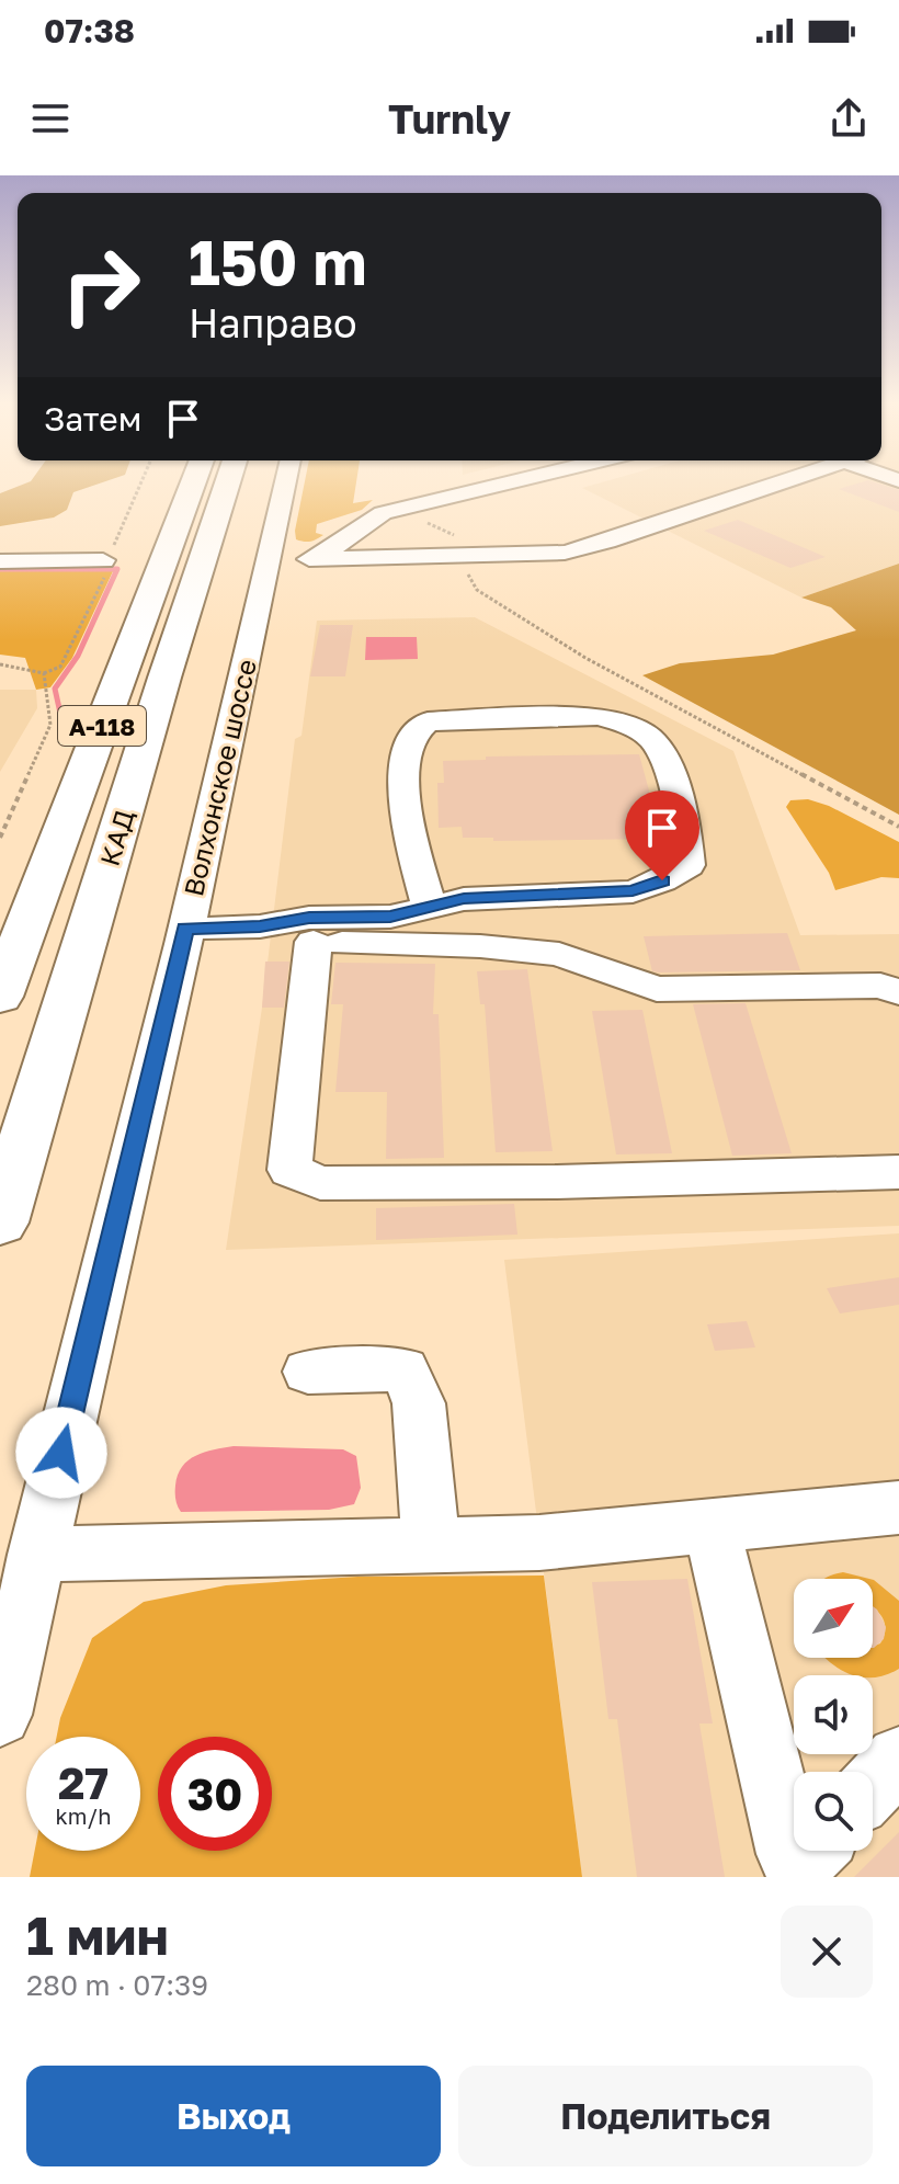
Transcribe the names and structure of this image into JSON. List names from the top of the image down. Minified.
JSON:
{"streets":{"highway":["А-118","КАД"],"street":["Волхонское шоссе"]},"north":"top right","page":{"status":"07:38","header":"Turnly","turn":["150 m","Направо"],"then":"Затем","speed":"27 km/h","limit":"30","heading":["1 мин","280 m · 07:39"],"buttons":["Выход","Поделиться"]}}
